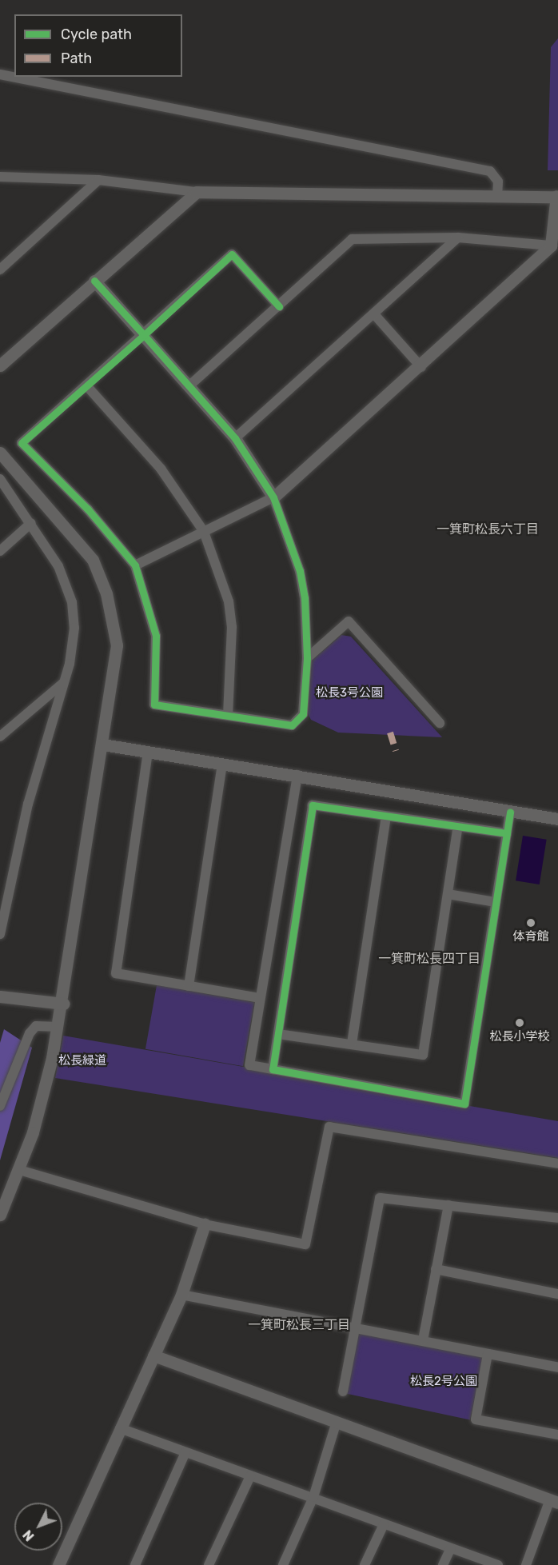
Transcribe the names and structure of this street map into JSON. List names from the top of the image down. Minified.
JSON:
{"districts":["一箕町松長六丁目","一箕町松長四丁目","一箕町松長三丁目"],"parks":["松長3号公園","松長緑道","松長2号公園"],"places":["体育館","松長小学校"],"legend":["Cycle path","Path"],"north":"bottom left"}
